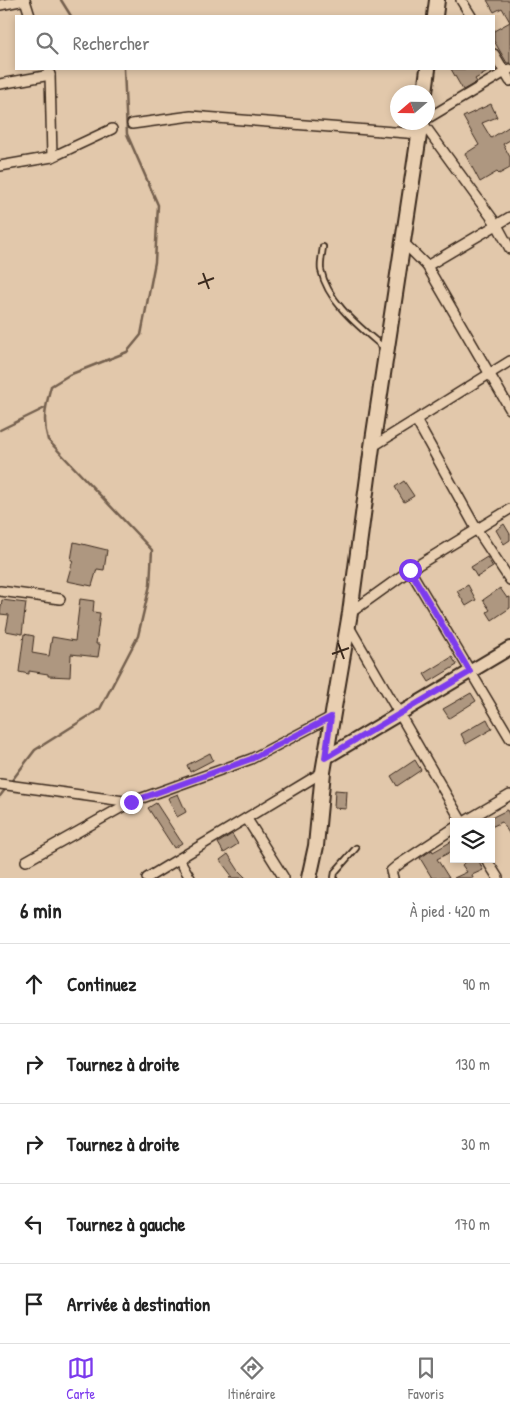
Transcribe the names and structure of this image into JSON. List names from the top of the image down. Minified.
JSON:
{"north":"left","page":{"search":"Rechercher","heading":["6 min","À pied · 420 m"],"list":[["Continuez","90 m"],["Tournez à droite","130 m"],["Tournez à droite","30 m"],["Tournez à gauche","170 m"],"Arrivée à destination"],"nav":["Carte","Itinéraire","Favoris"]}}
